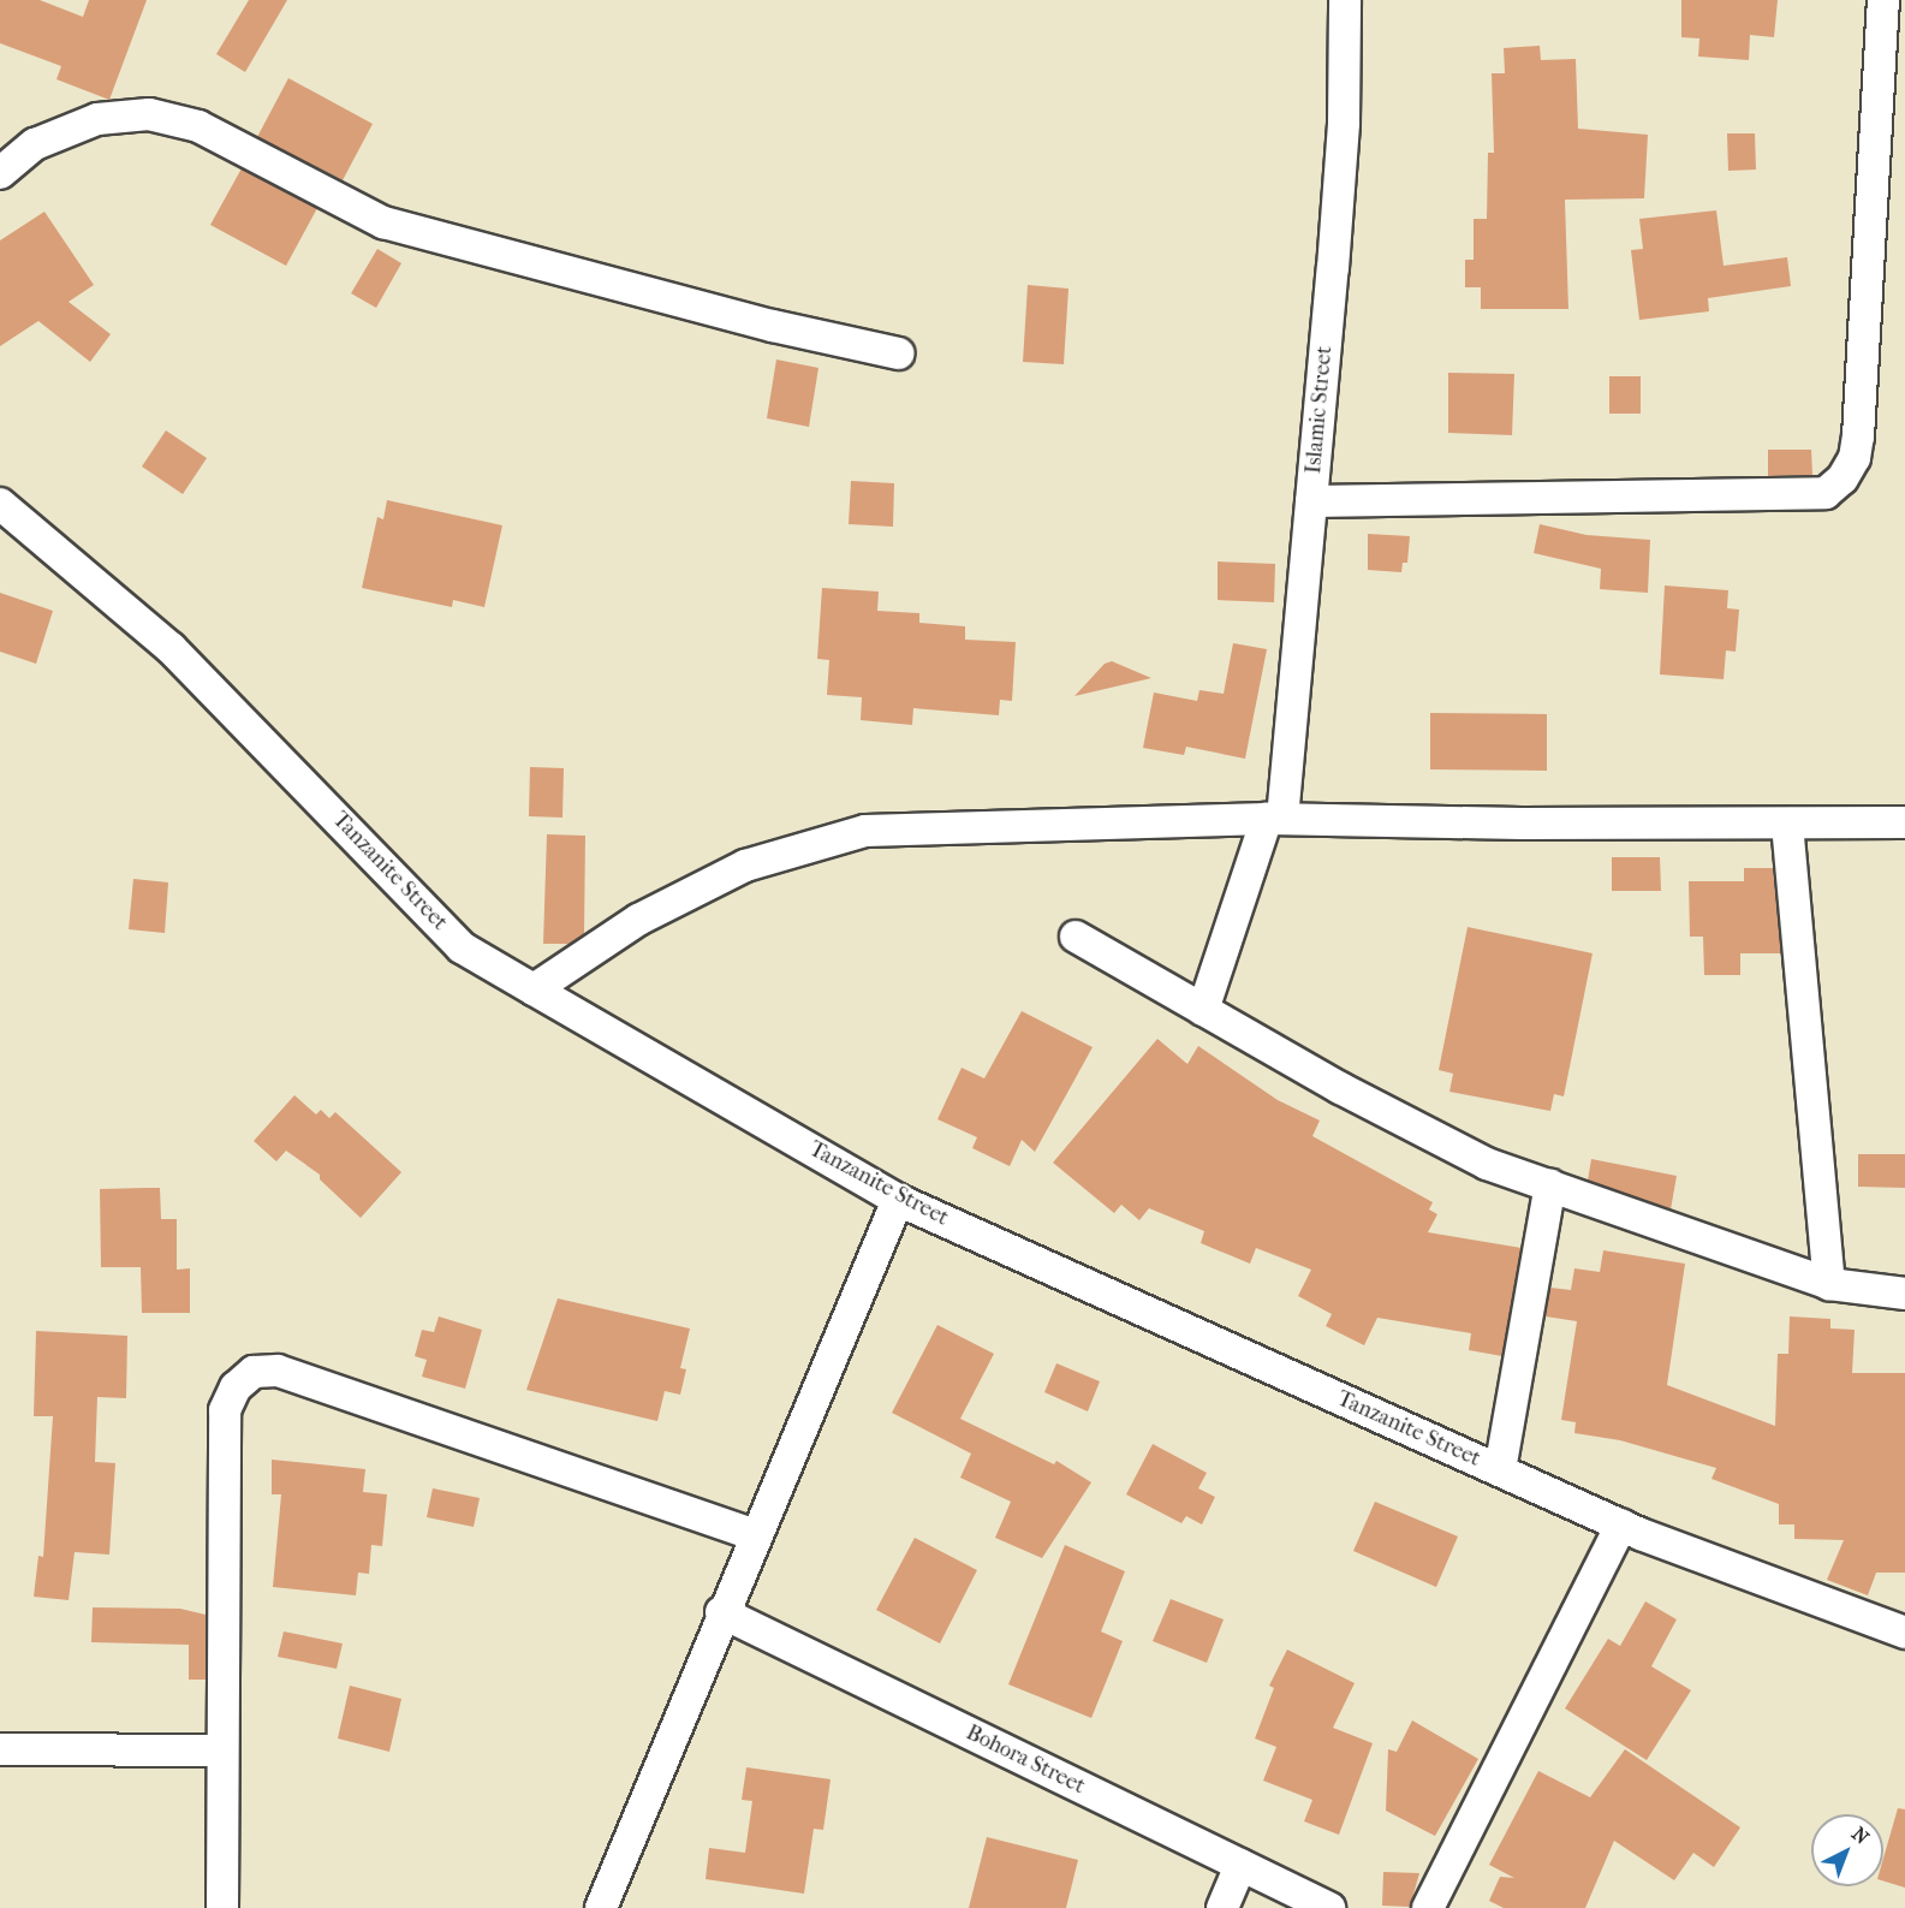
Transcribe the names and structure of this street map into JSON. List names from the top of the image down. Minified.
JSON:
{"streets":{"street":["Islamic Street","Tanzanite Street","Bohora Street"]},"north":"top right"}
